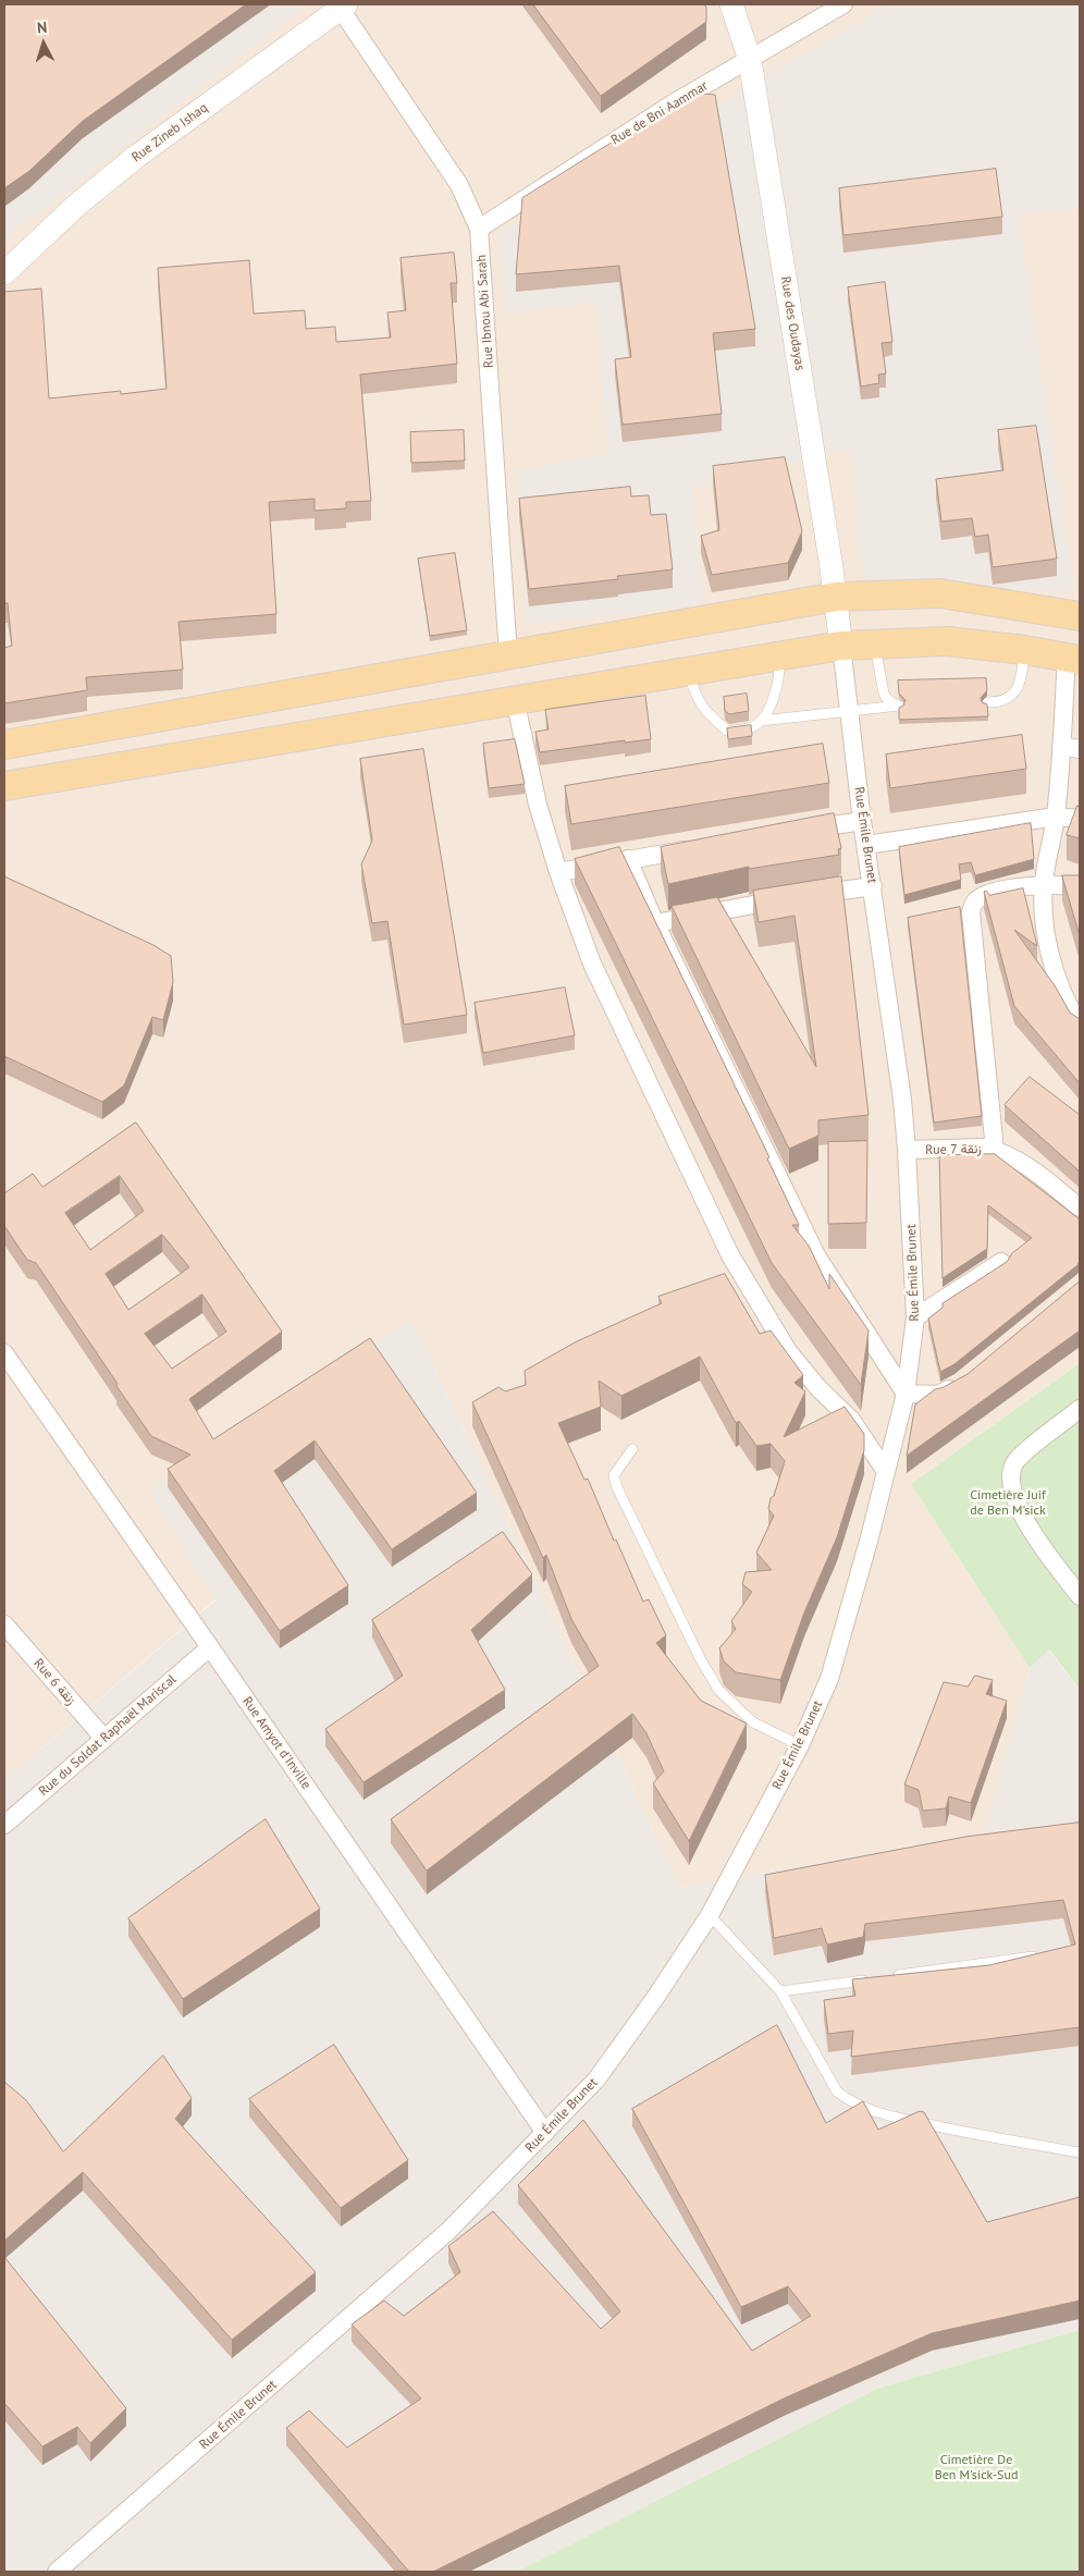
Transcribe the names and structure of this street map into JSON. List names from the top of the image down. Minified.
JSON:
{"streets":{"street":["Rue de Bni Aammar","Rue Zineb Ishaq","Rue Ibnou Abi Sarah","Rue des Oudayas","Rue Émile Brunet","Rue 7 زنقة","Rue 6 زنقة","Rue du Soldat Raphaël Mariscal","Rue Amyot d'Inville"]},"crossings":[["Rue de Bni Aammar","Rue Ibnou Abi Sarah"],["Rue de Bni Aammar","Rue des Oudayas"],["Rue Zineb Ishaq","Rue Ibnou Abi Sarah"],["Rue des Oudayas","Rue Émile Brunet"],["Rue Émile Brunet","Rue 7 زنقة"],["Rue Émile Brunet","Rue Amyot d'Inville"],["Rue 6 زنقة","Rue du Soldat Raphaël Mariscal"],["Rue du Soldat Raphaël Mariscal","Rue Amyot d'Inville"]],"parks":["Cimetière Juif de Ben M'sick","Cimetière De Ben M'sick-Sud"],"north":"top"}
